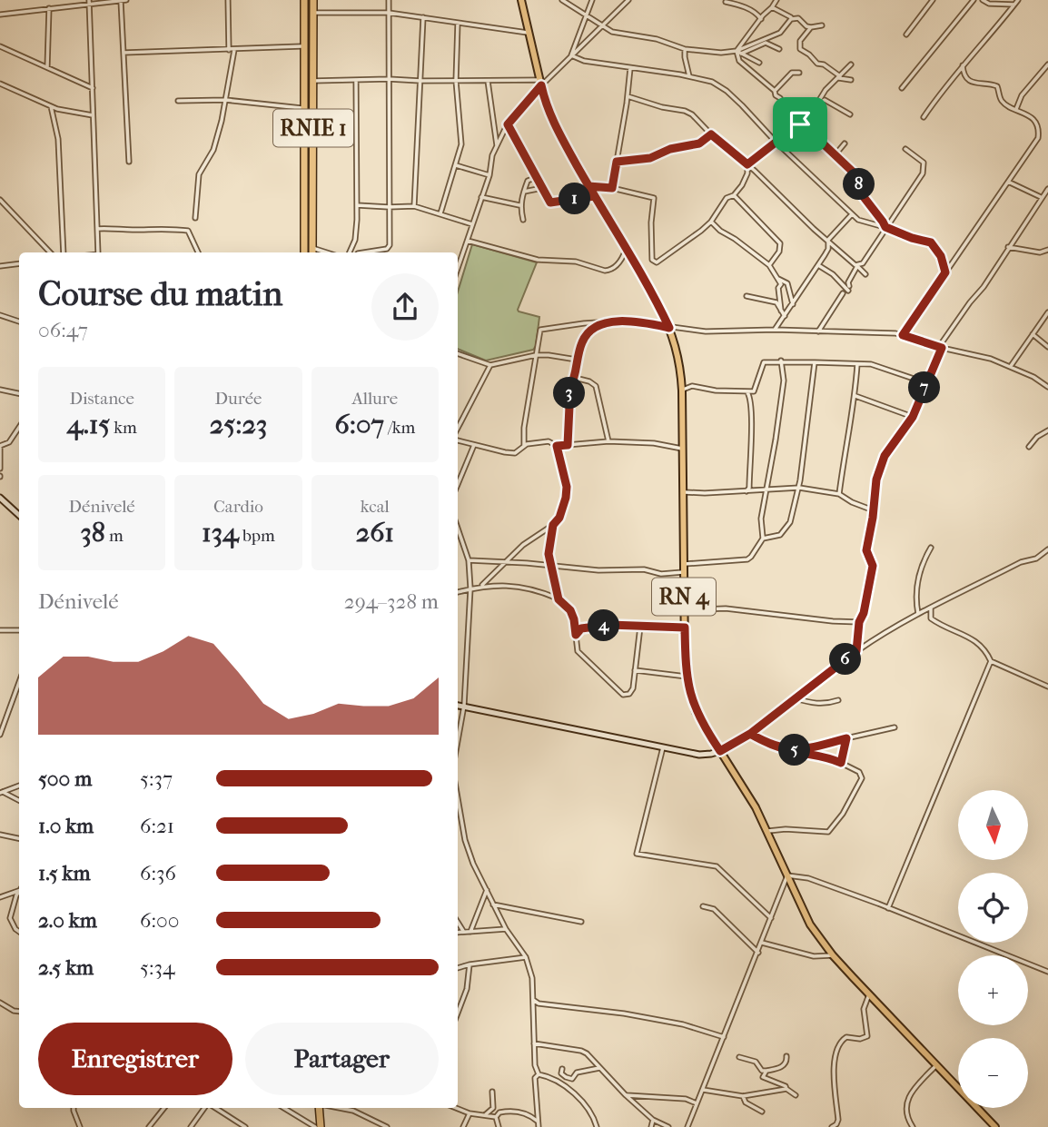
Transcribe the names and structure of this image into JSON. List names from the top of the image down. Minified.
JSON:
{"streets":{"highway":["RNIE 1"],"main road":["RN 4"]},"north":"bottom","page":{"pins":["8","1","7","3","4","6","5"],"heading":["Course du matin","06:47"],"stats":[["Distance","4.15 km"],["Durée","25:23"],["Allure","6:07 /km"],["Dénivelé","38 m"],["Cardio","134 bpm"],["kcal","261"]],"chart":["Dénivelé","294–328 m"],"list":[{"name":"500 m","note":"5:37"},{"name":"1.0 km","note":"6:21"},{"name":"1.5 km","note":"6:36"},{"name":"2.0 km","note":"6:00"},{"name":"2.5 km","note":"5:34"}],"map_buttons":["+","−"],"buttons":["Enregistrer","Partager"]}}
